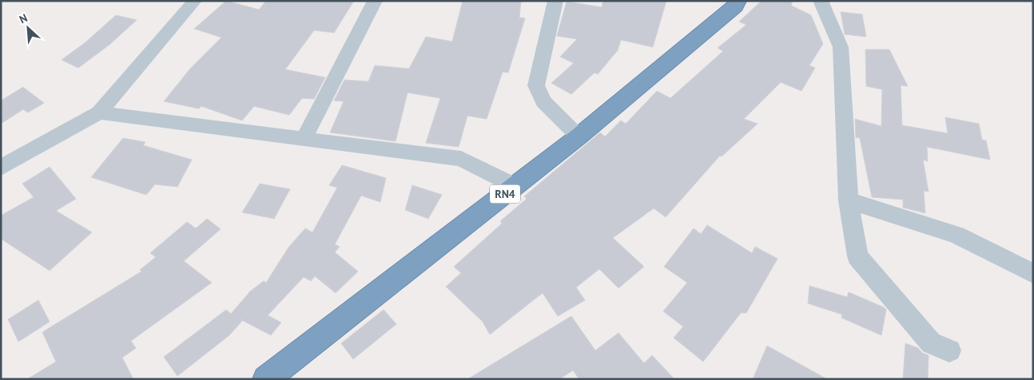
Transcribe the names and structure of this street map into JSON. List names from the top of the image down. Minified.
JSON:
{"streets":{"highway":["RN4"]},"north":"top left"}
